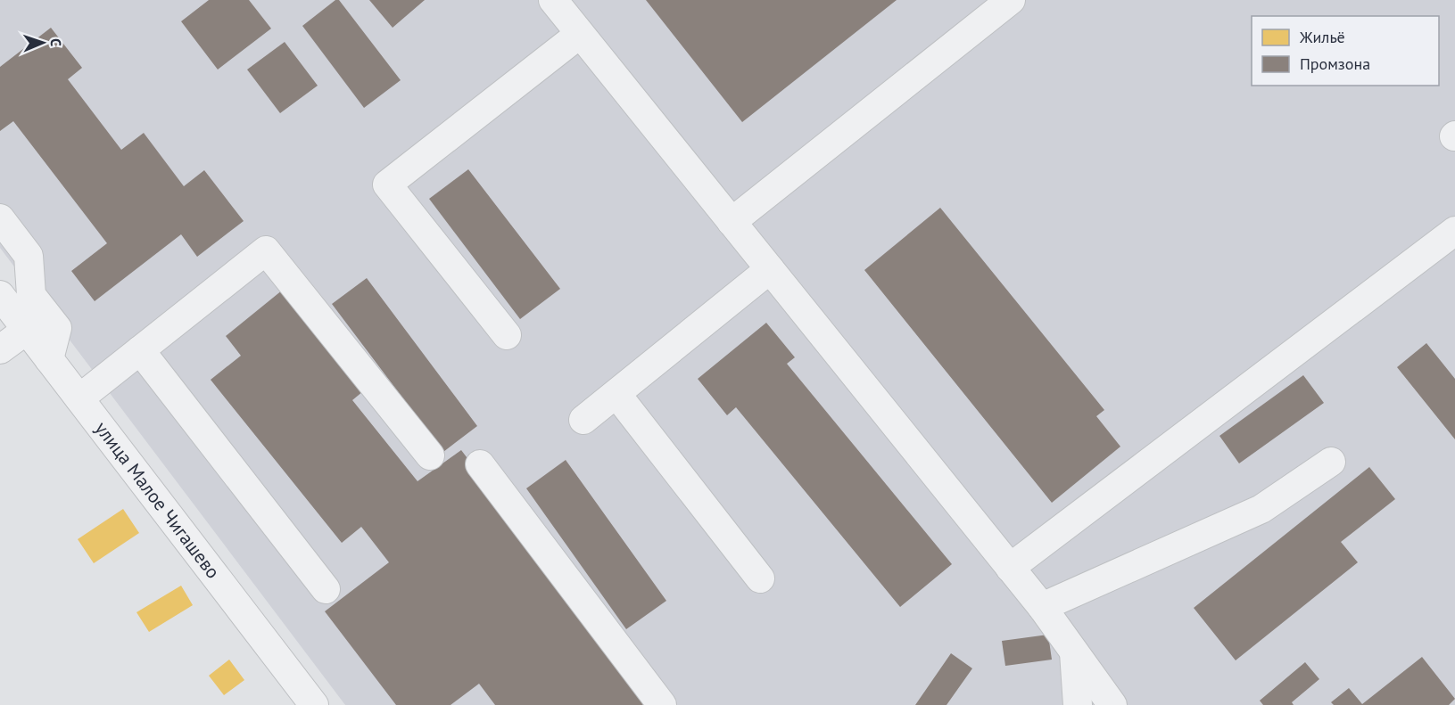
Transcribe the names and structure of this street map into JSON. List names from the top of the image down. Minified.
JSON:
{"streets":{"street":["улица Малое Чигашево"]},"legend":["Жильё","Промзона"],"north":"right"}
